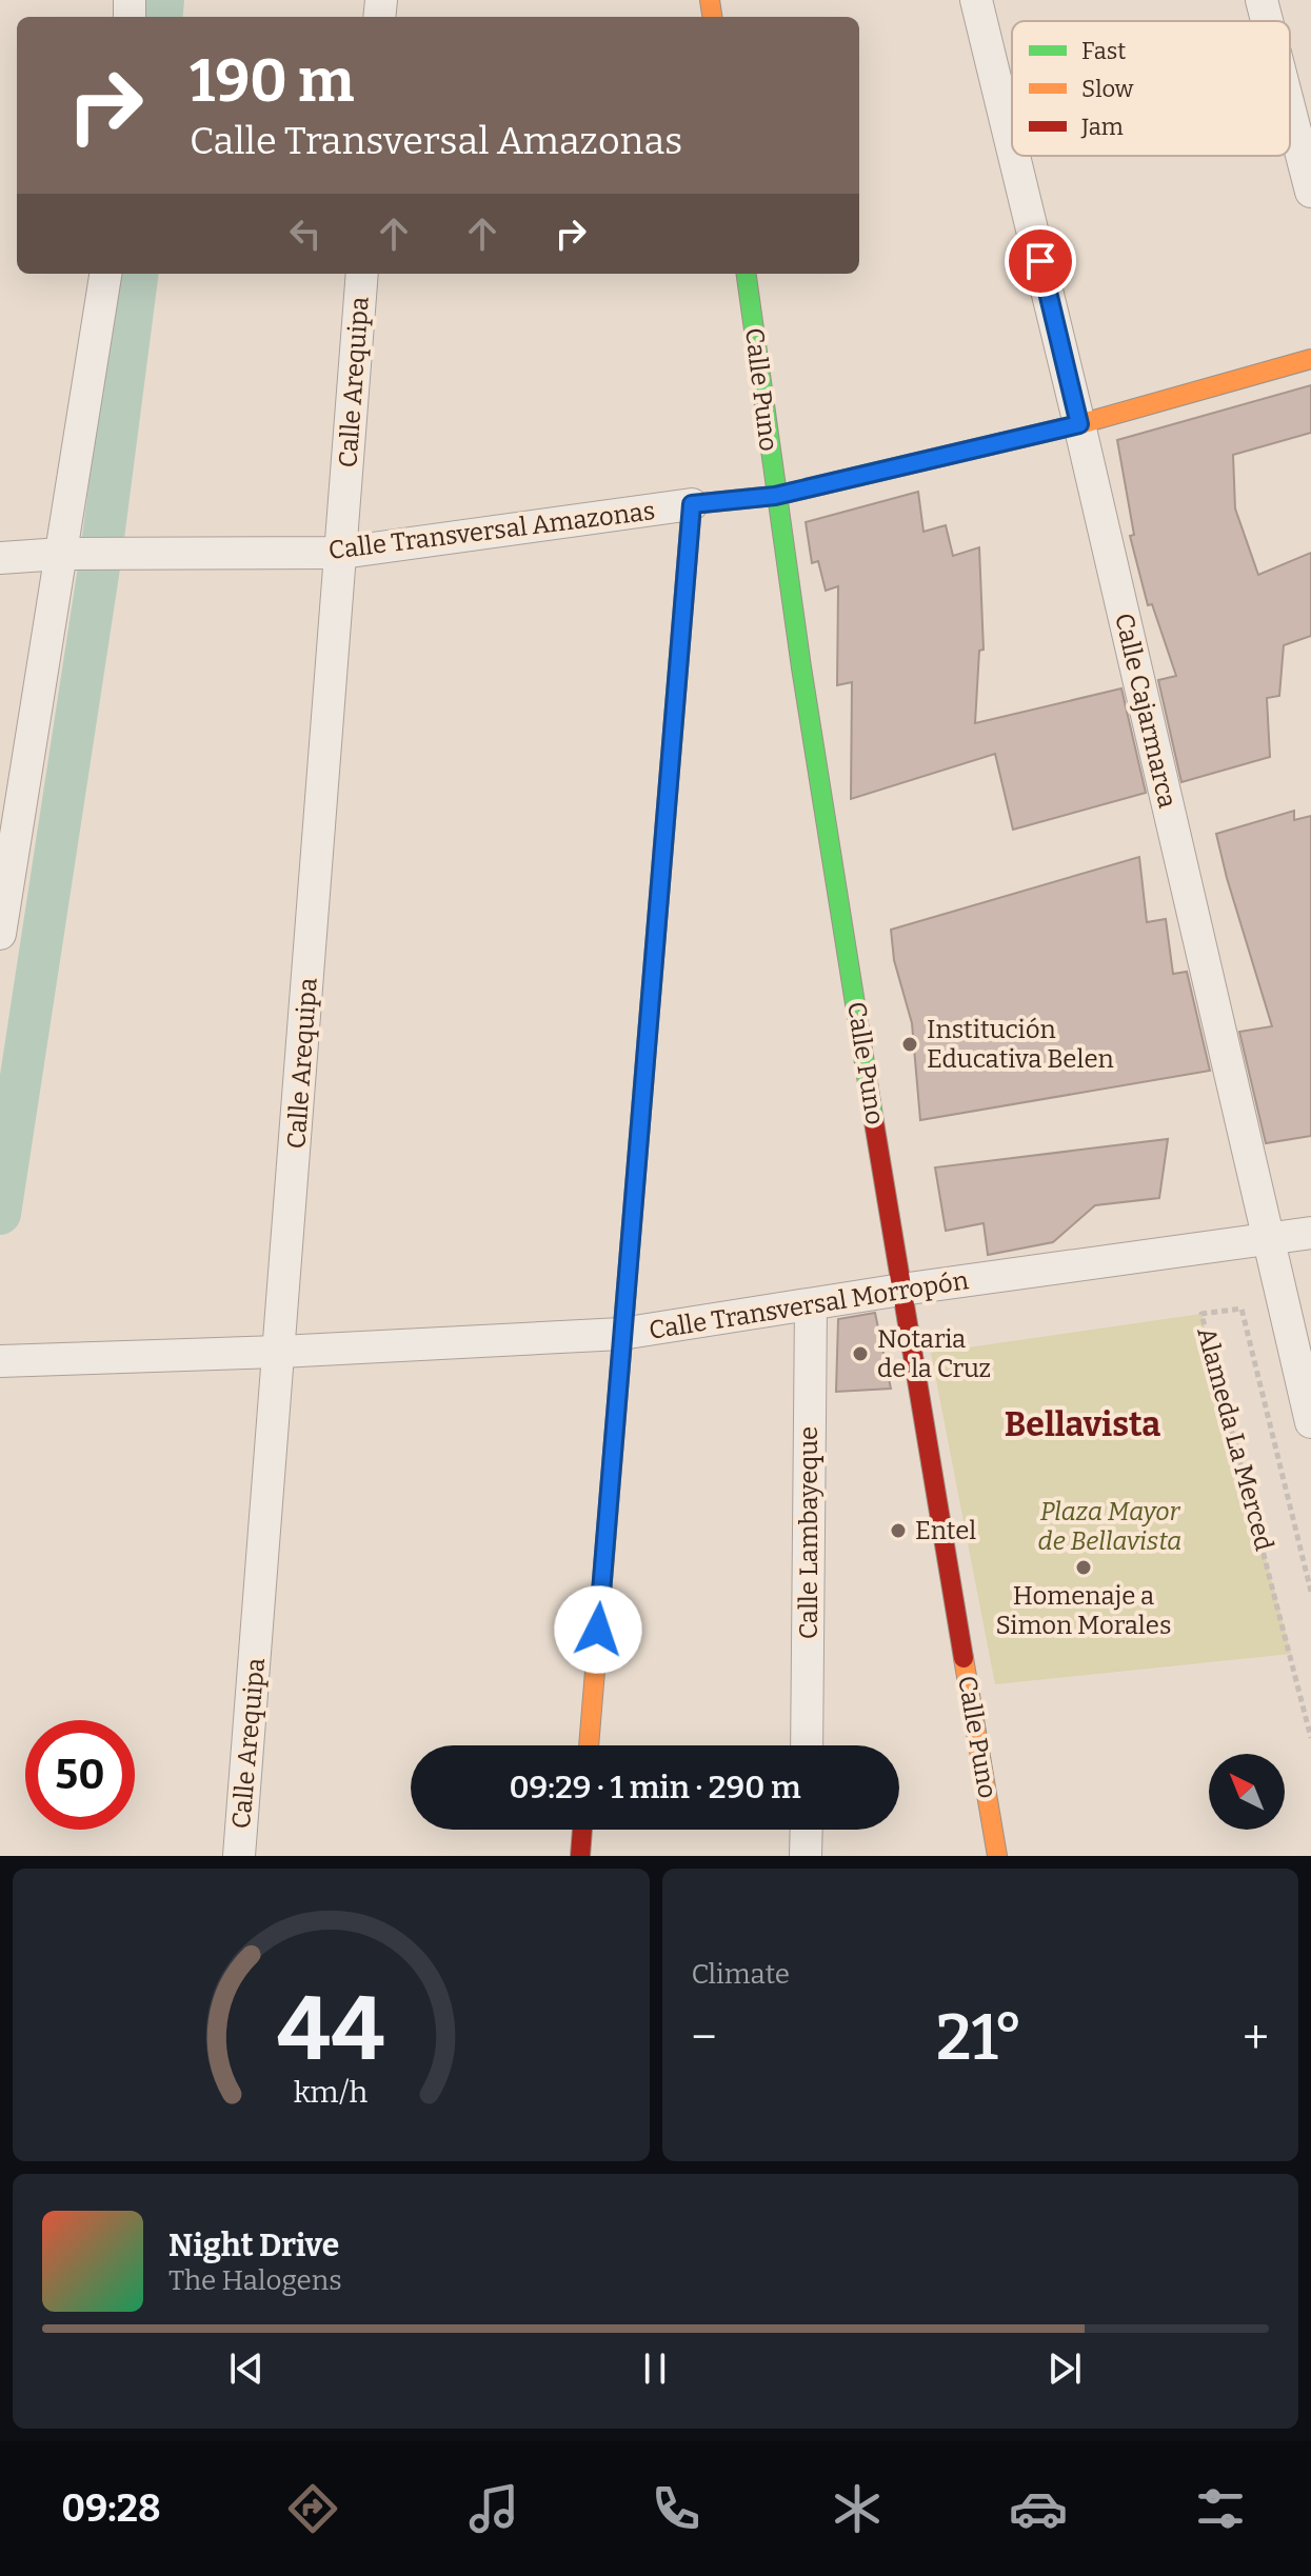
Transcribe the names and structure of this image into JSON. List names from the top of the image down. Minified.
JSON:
{"streets":{"street":["Calle Arequipa","Calle Puno","Calle Transversal Amazonas","Calle Cajarmarca","Calle Transversal Morropón","Calle Lambayeque"],"path":["Alameda La Merced"]},"crossings":[["Calle Arequipa","Calle Transversal Amazonas"],["Calle Arequipa","Calle Transversal Morropón"],["Calle Puno","Calle Transversal Amazonas"],["Calle Puno","Calle Transversal Morropón"],["Calle Transversal Amazonas","Calle Cajarmarca"],["Calle Cajarmarca","Calle Transversal Morropón"],["Calle Transversal Morropón","Calle Lambayeque"]],"districts":["Bellavista"],"parks":["Plaza Mayor de Bellavista"],"places":["Institución Educativa Belen","Notaria de la Cruz","Entel","Homenaje a Simon Morales"],"legend":["Fast","Slow","Jam"],"north":"top left","page":{"turn":["190 m","Calle Transversal Amazonas"],"limit":"50","trip":"09:29 · 1 min · 290 m","tile":"Climate","heat":["−","21°","+"],"song":["Night Drive","The Halogens"],"tabs":"09:28","gauge":["44","km/h"]}}
